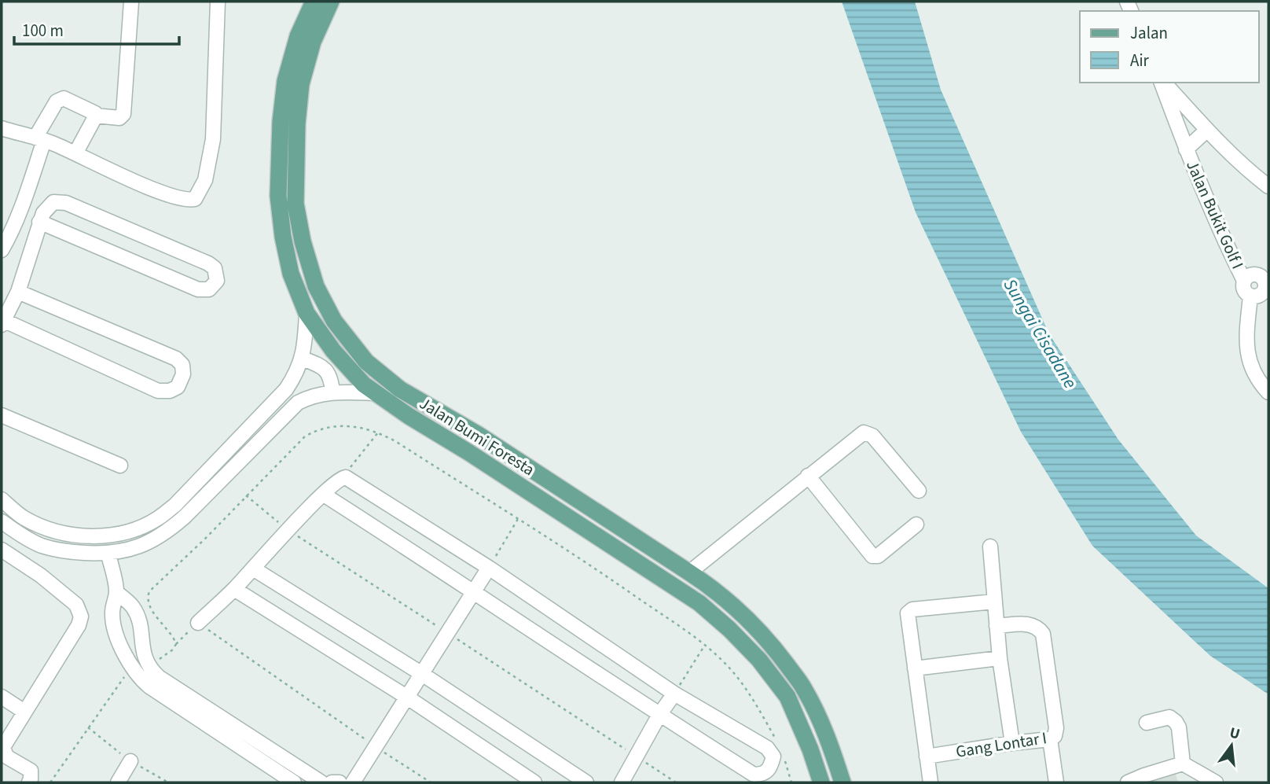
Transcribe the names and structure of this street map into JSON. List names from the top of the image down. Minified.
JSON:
{"streets":{"main road":["Jalan Bumi Foresta"],"street":["Jalan Bukit Golf I","Gang Lontar I"]},"water":["Sungai Cisadane"],"legend":["Jalan","Air"],"scale_bar":"100 m","north":"top"}
